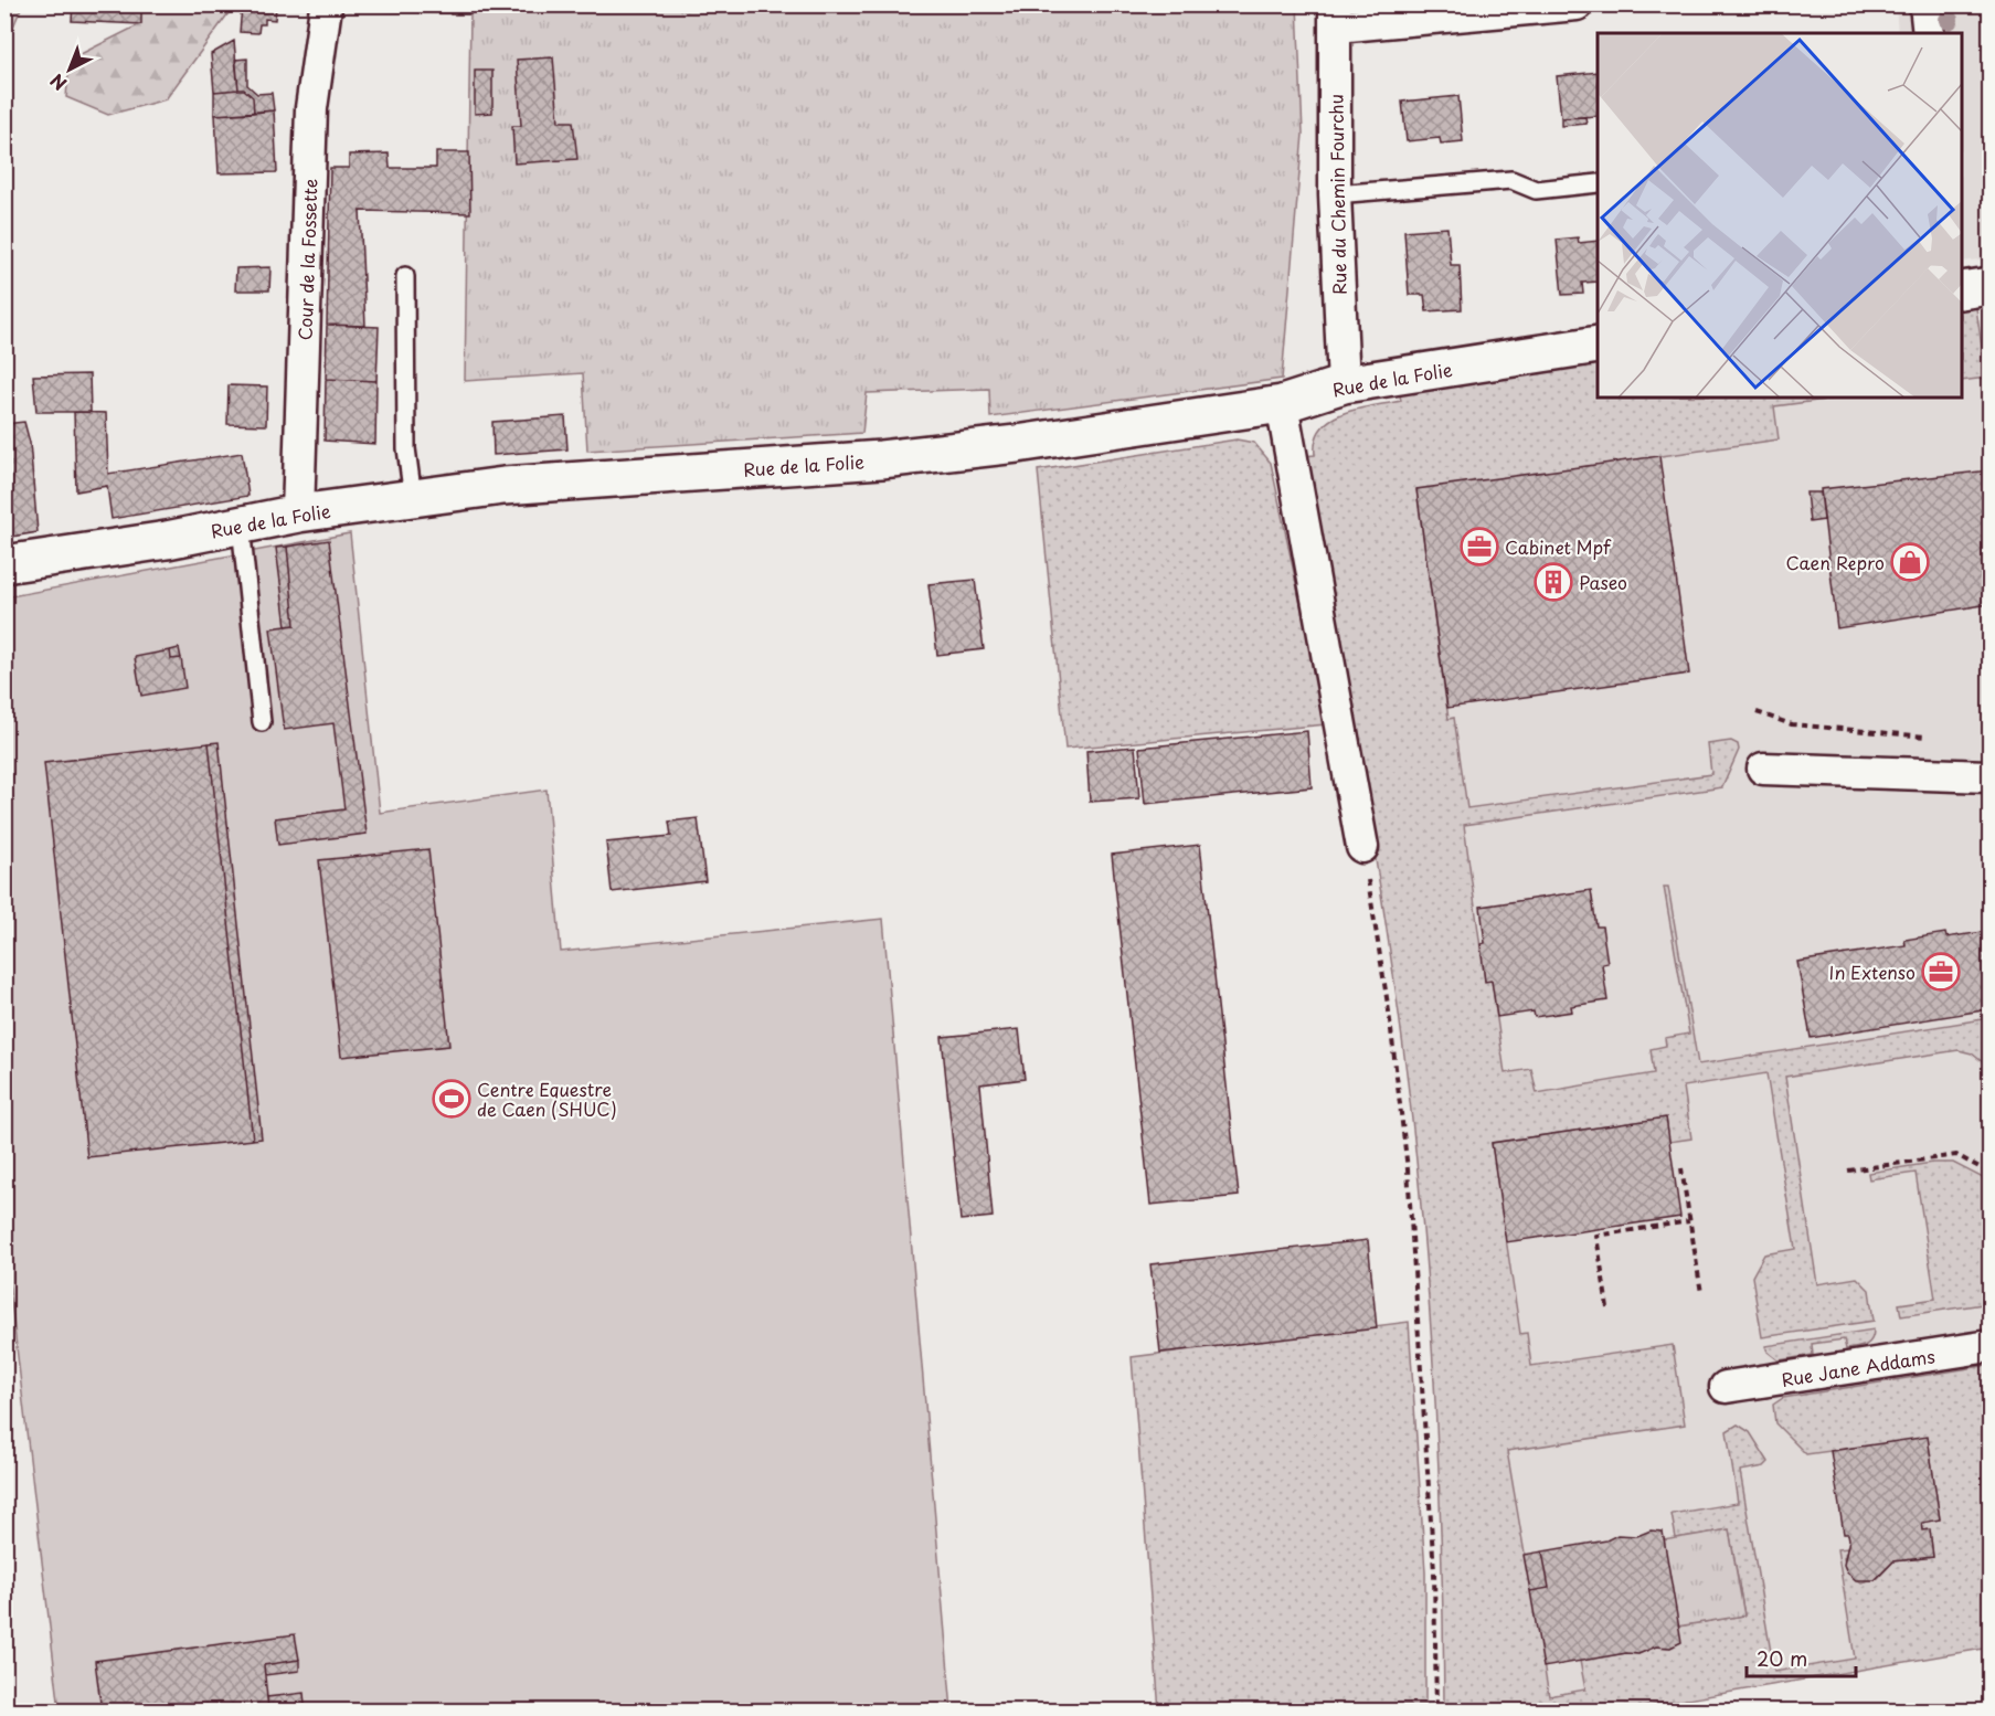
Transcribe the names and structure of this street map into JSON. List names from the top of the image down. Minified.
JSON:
{"streets":{"street":["Rue du Chemin Fourchu","Cour de la Fossette","Rue de la Folie","Rue Jane Addams"]},"crossings":[["Rue du Chemin Fourchu","Rue de la Folie"],["Cour de la Fossette","Rue de la Folie"]],"places":{"office":["Cabinet Mpf","In Extenso"],"shop":["Caen Repro"],"building":["Paseo"],"sports":["Centre Equestre de Caen (SHUC)"]},"scale_bar":"20 m","north":"bottom left"}
